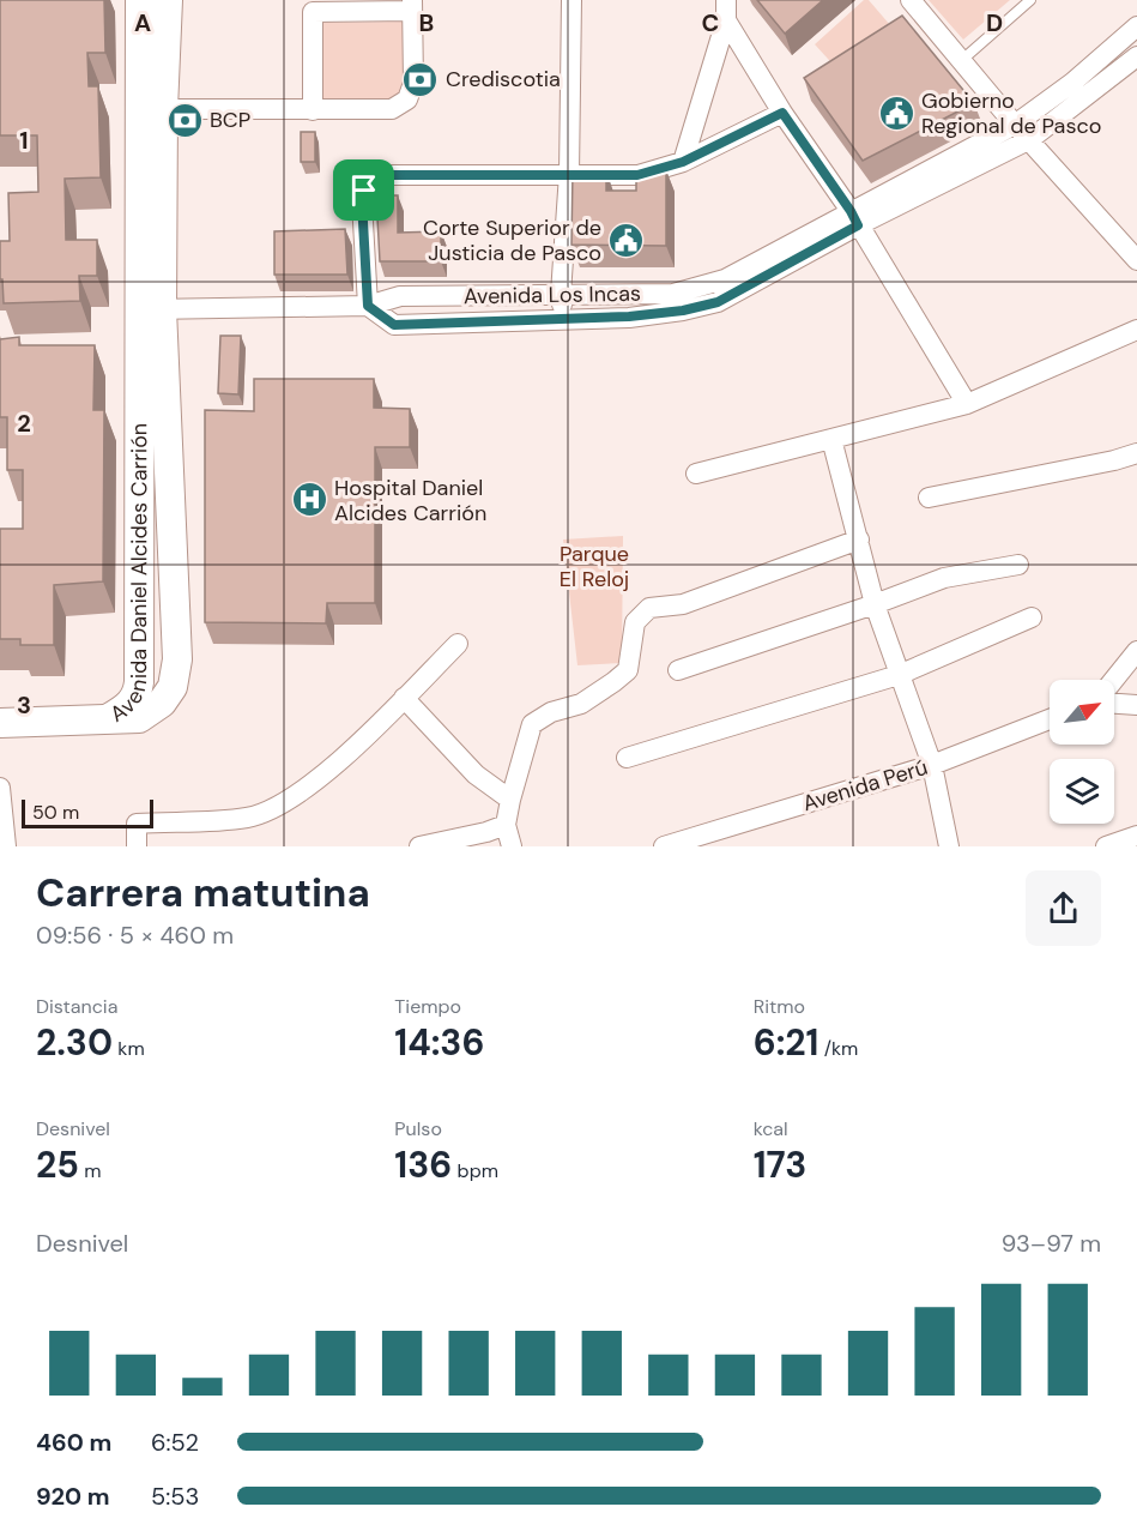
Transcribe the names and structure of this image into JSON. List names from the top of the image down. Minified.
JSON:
{"streets":{"street":["Avenida Los Incas","Avenida Daniel Alcides Carrión","Avenida Perú"]},"crossings":[["Avenida Los Incas","Avenida Daniel Alcides Carrión"]],"parks":["Parque El Reloj"],"places":{"bank":["Crediscotia","BCP"],"public building":["Gobierno Regional de Pasco","Corte Superior de Justicia de Pasco"],"hospital":["Hospital Daniel Alcides Carrión"]},"scale_bar":"50 m","north":"top right","page":{"scale":"50 m","heading":["Carrera matutina","09:56 · 5 × 460 m"],"stats":[["Distancia","2.30 km"],["Tiempo","14:36"],["Ritmo","6:21 /km"],["Desnivel","25 m"],["Pulso","136 bpm"],["kcal","173"]],"chart":["Desnivel","93–97 m"],"list":[{"name":"460 m","note":"6:52"},{"name":"920 m","note":"5:53"}]},"grid":{"columns":["A","B","C","D"],"rows":["1","2","3"]}}
